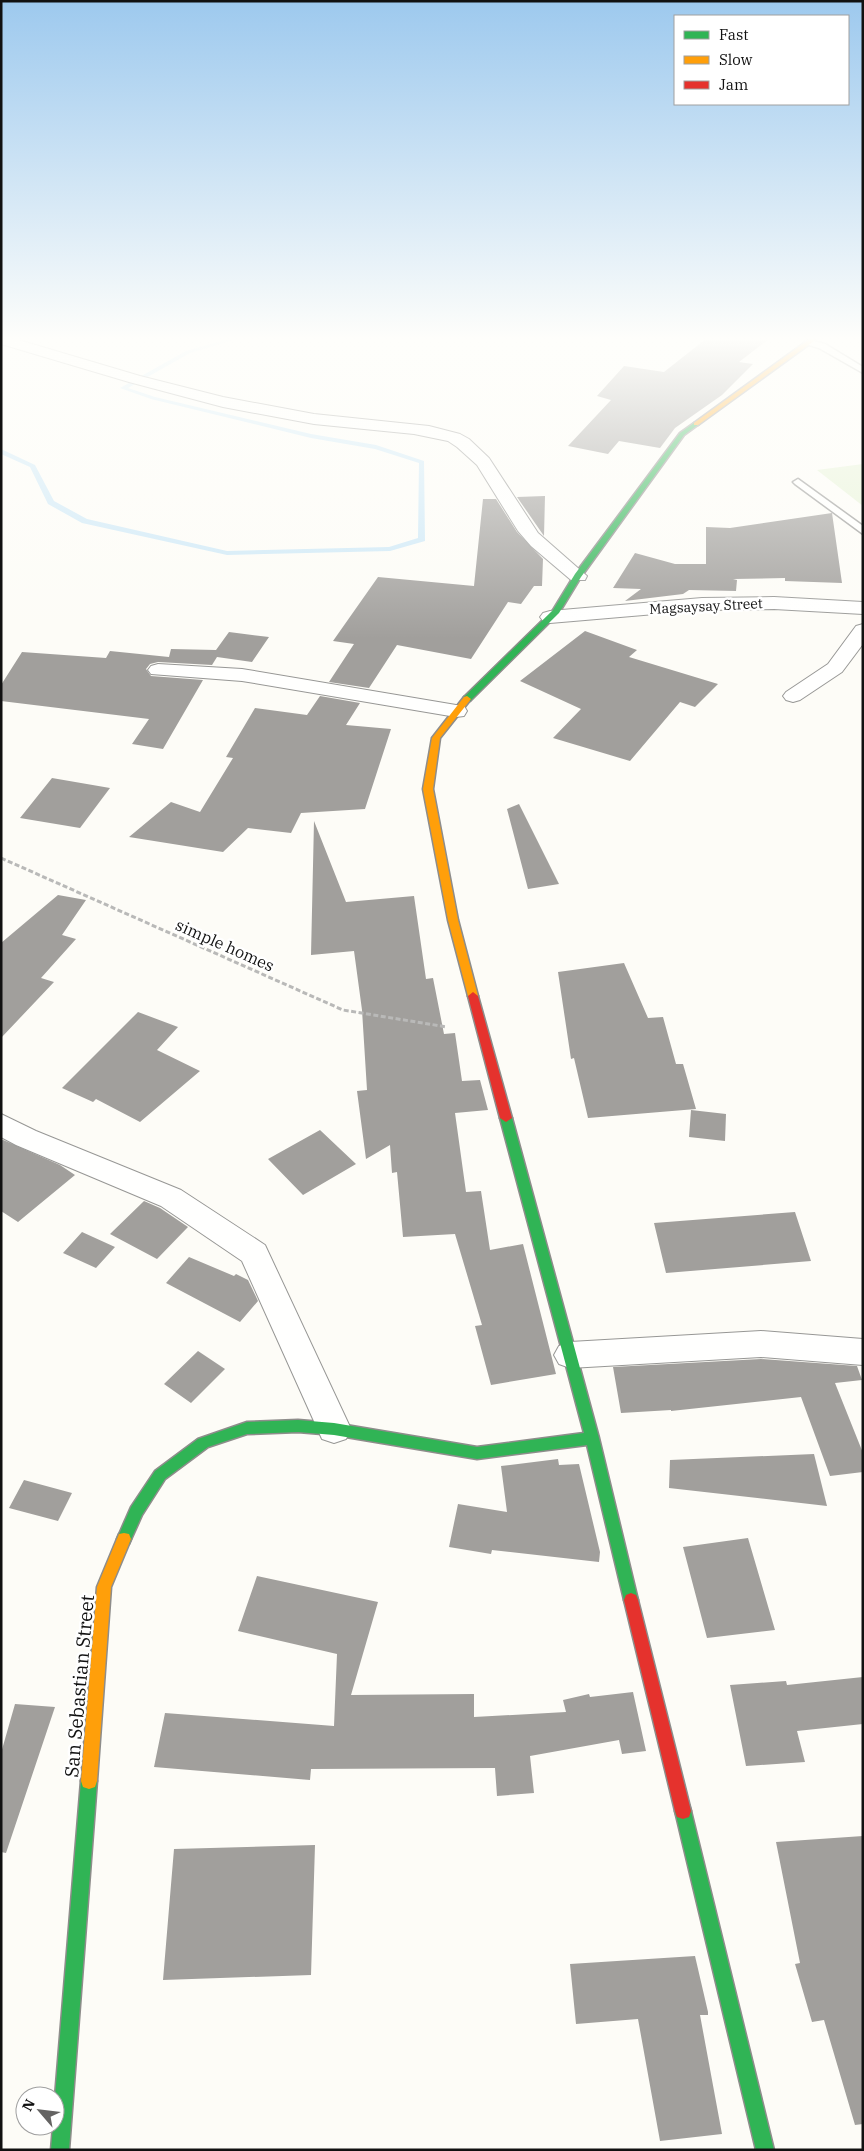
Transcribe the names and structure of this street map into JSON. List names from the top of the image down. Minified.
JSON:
{"streets":{"main road":["San Sebastian Street"],"street":["Magsaysay Street"],"path":["simple homes"]},"legend":["Fast","Slow","Jam"],"north":"top left"}
